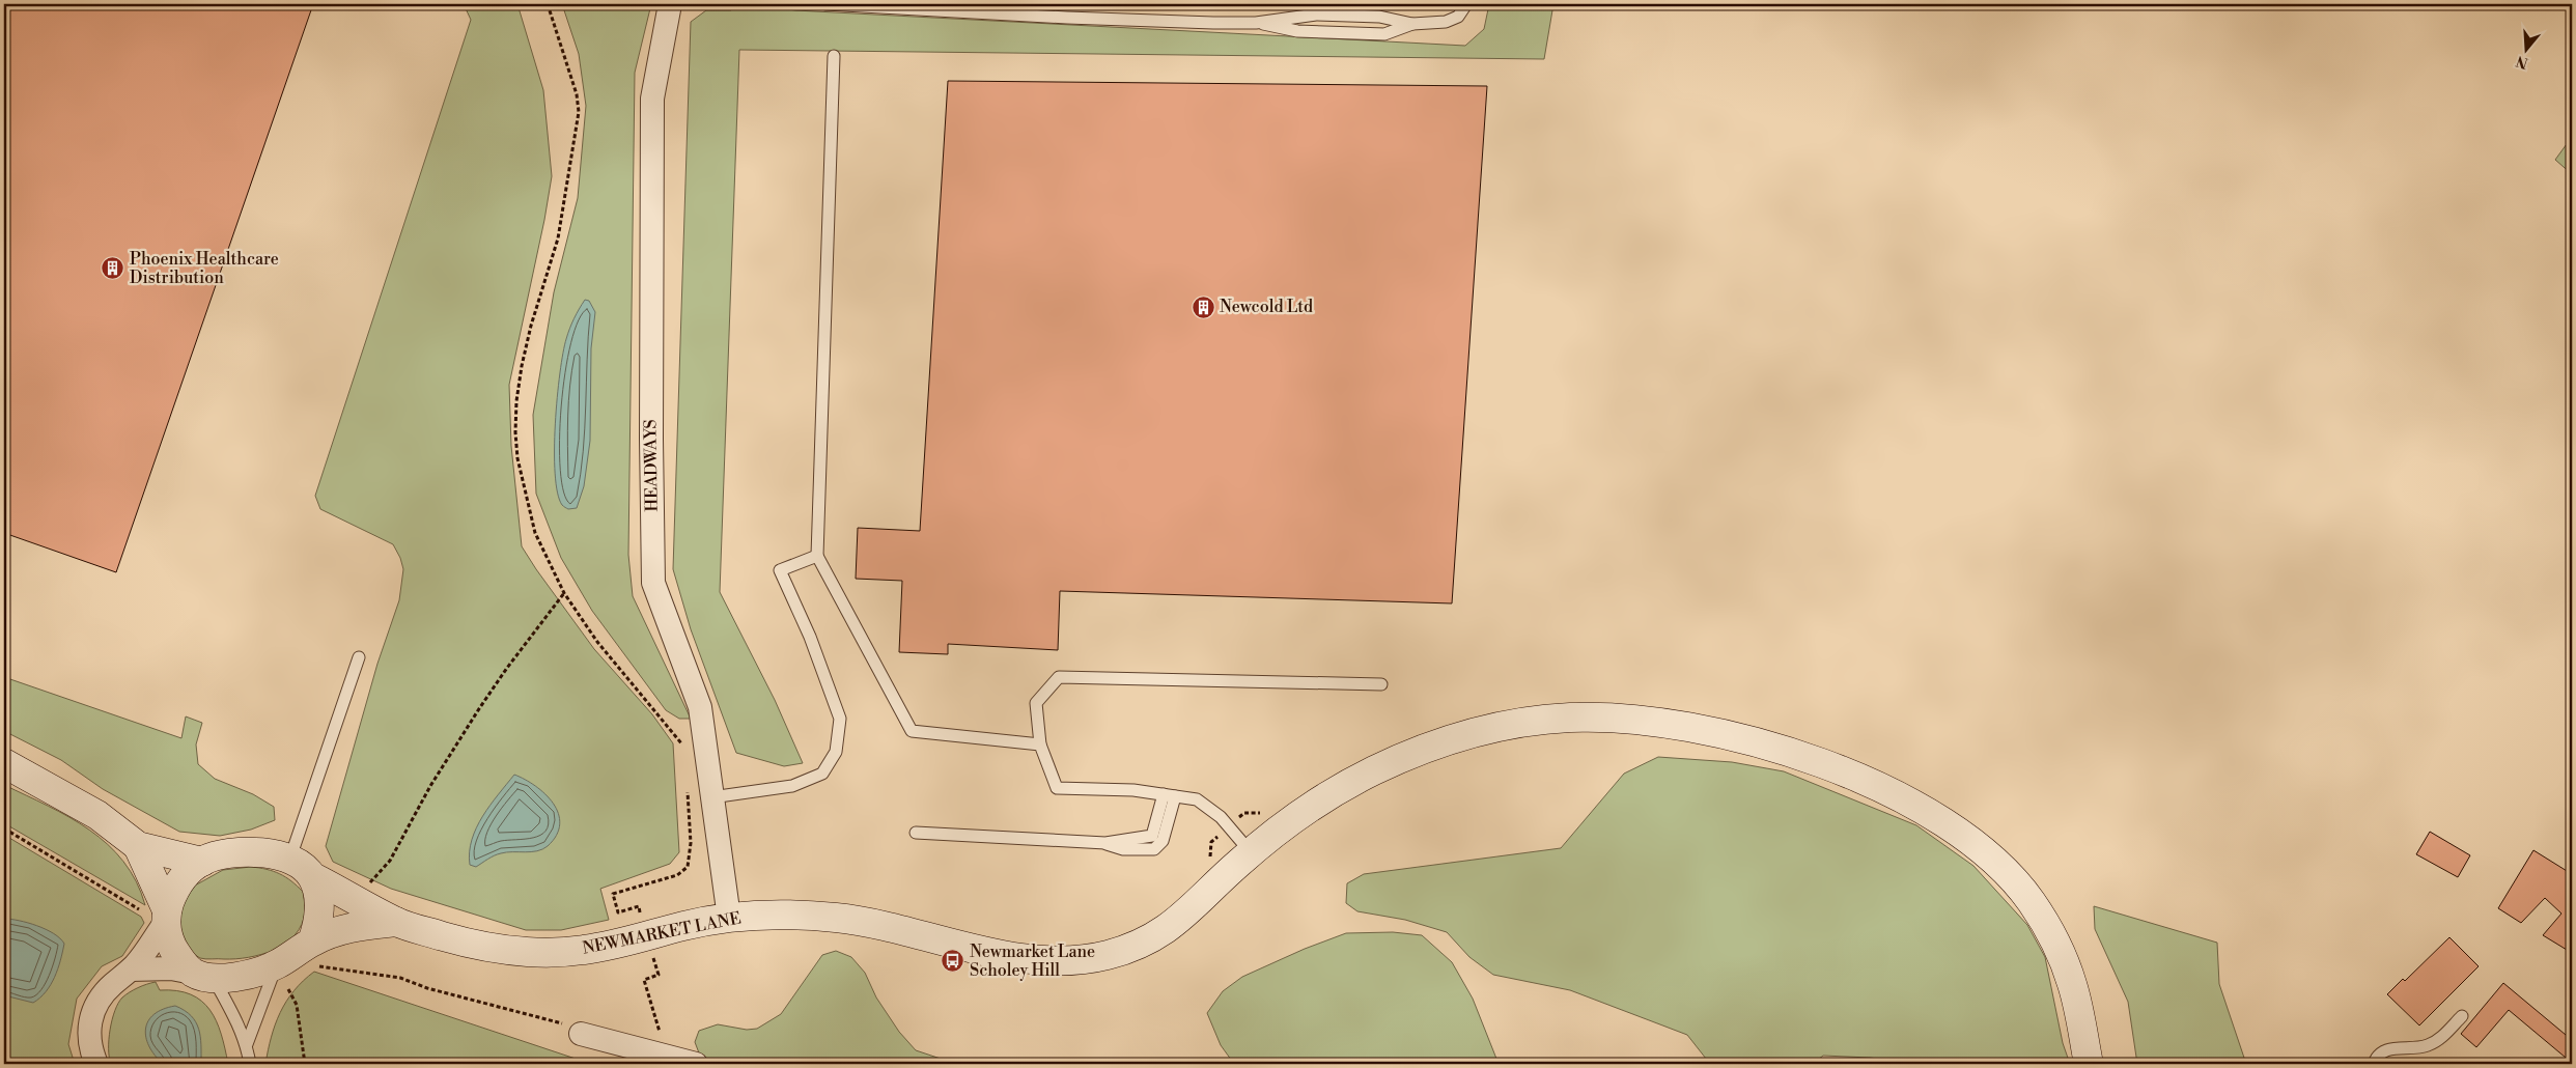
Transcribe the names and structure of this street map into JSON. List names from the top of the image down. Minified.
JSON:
{"streets":{"main road":["NEWMARKET LANE"],"street":["HEADWAYS"]},"crossings":[["HEADWAYS","NEWMARKET LANE"]],"places":{"building":["Phoenix Healthcare Distribution","Newcold Ltd"],"bus stop":["Newmarket Lane Scholey Hill"]},"north":"bottom"}
